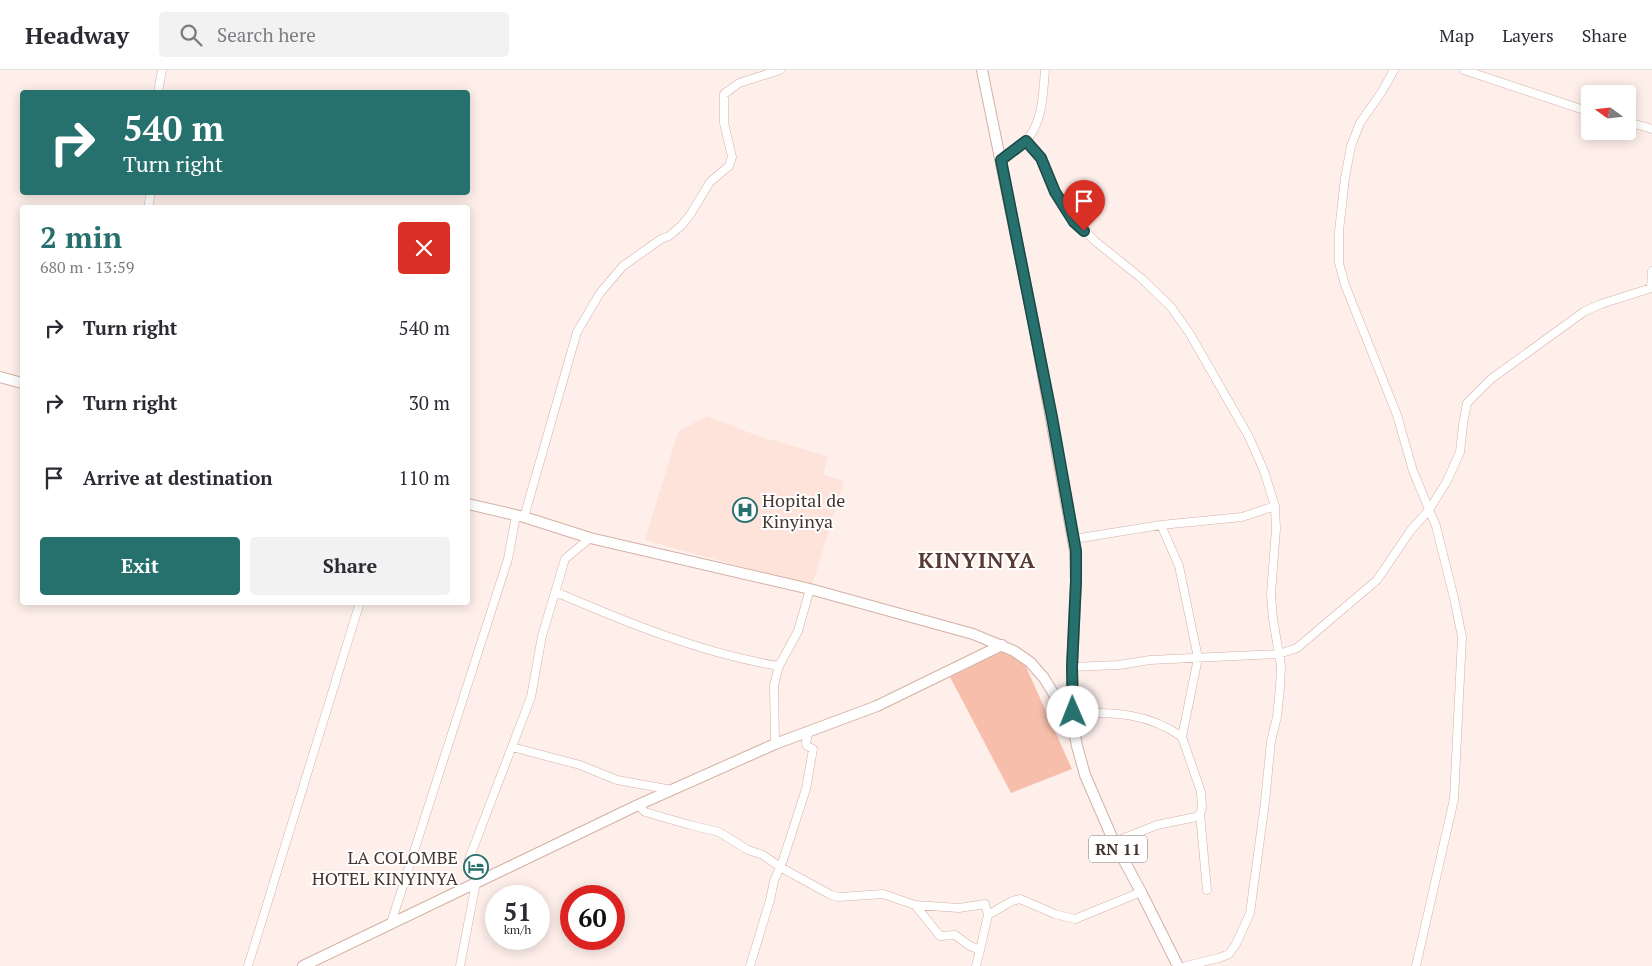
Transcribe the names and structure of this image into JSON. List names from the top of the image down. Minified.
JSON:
{"streets":{"main road":["RN 11"]},"districts":["KINYINYA"],"places":{"hospital":["Hopital de Kinyinya"],"hotel":["LA COLOMBE HOTEL KINYINYA"]},"north":"left","page":{"header":"Headway","search":"Search here","nav":["Map","Layers","Share"],"turn":["540 m","Turn right"],"heading":["2 min","680 m · 13:59"],"list":[{"name":"Turn right","value":"540 m"},{"name":"Turn right","value":"30 m"},{"name":"Arrive at destination","value":"110 m"}],"buttons":["Exit","Share"],"speed":"51 km/h","limit":"60"}}
